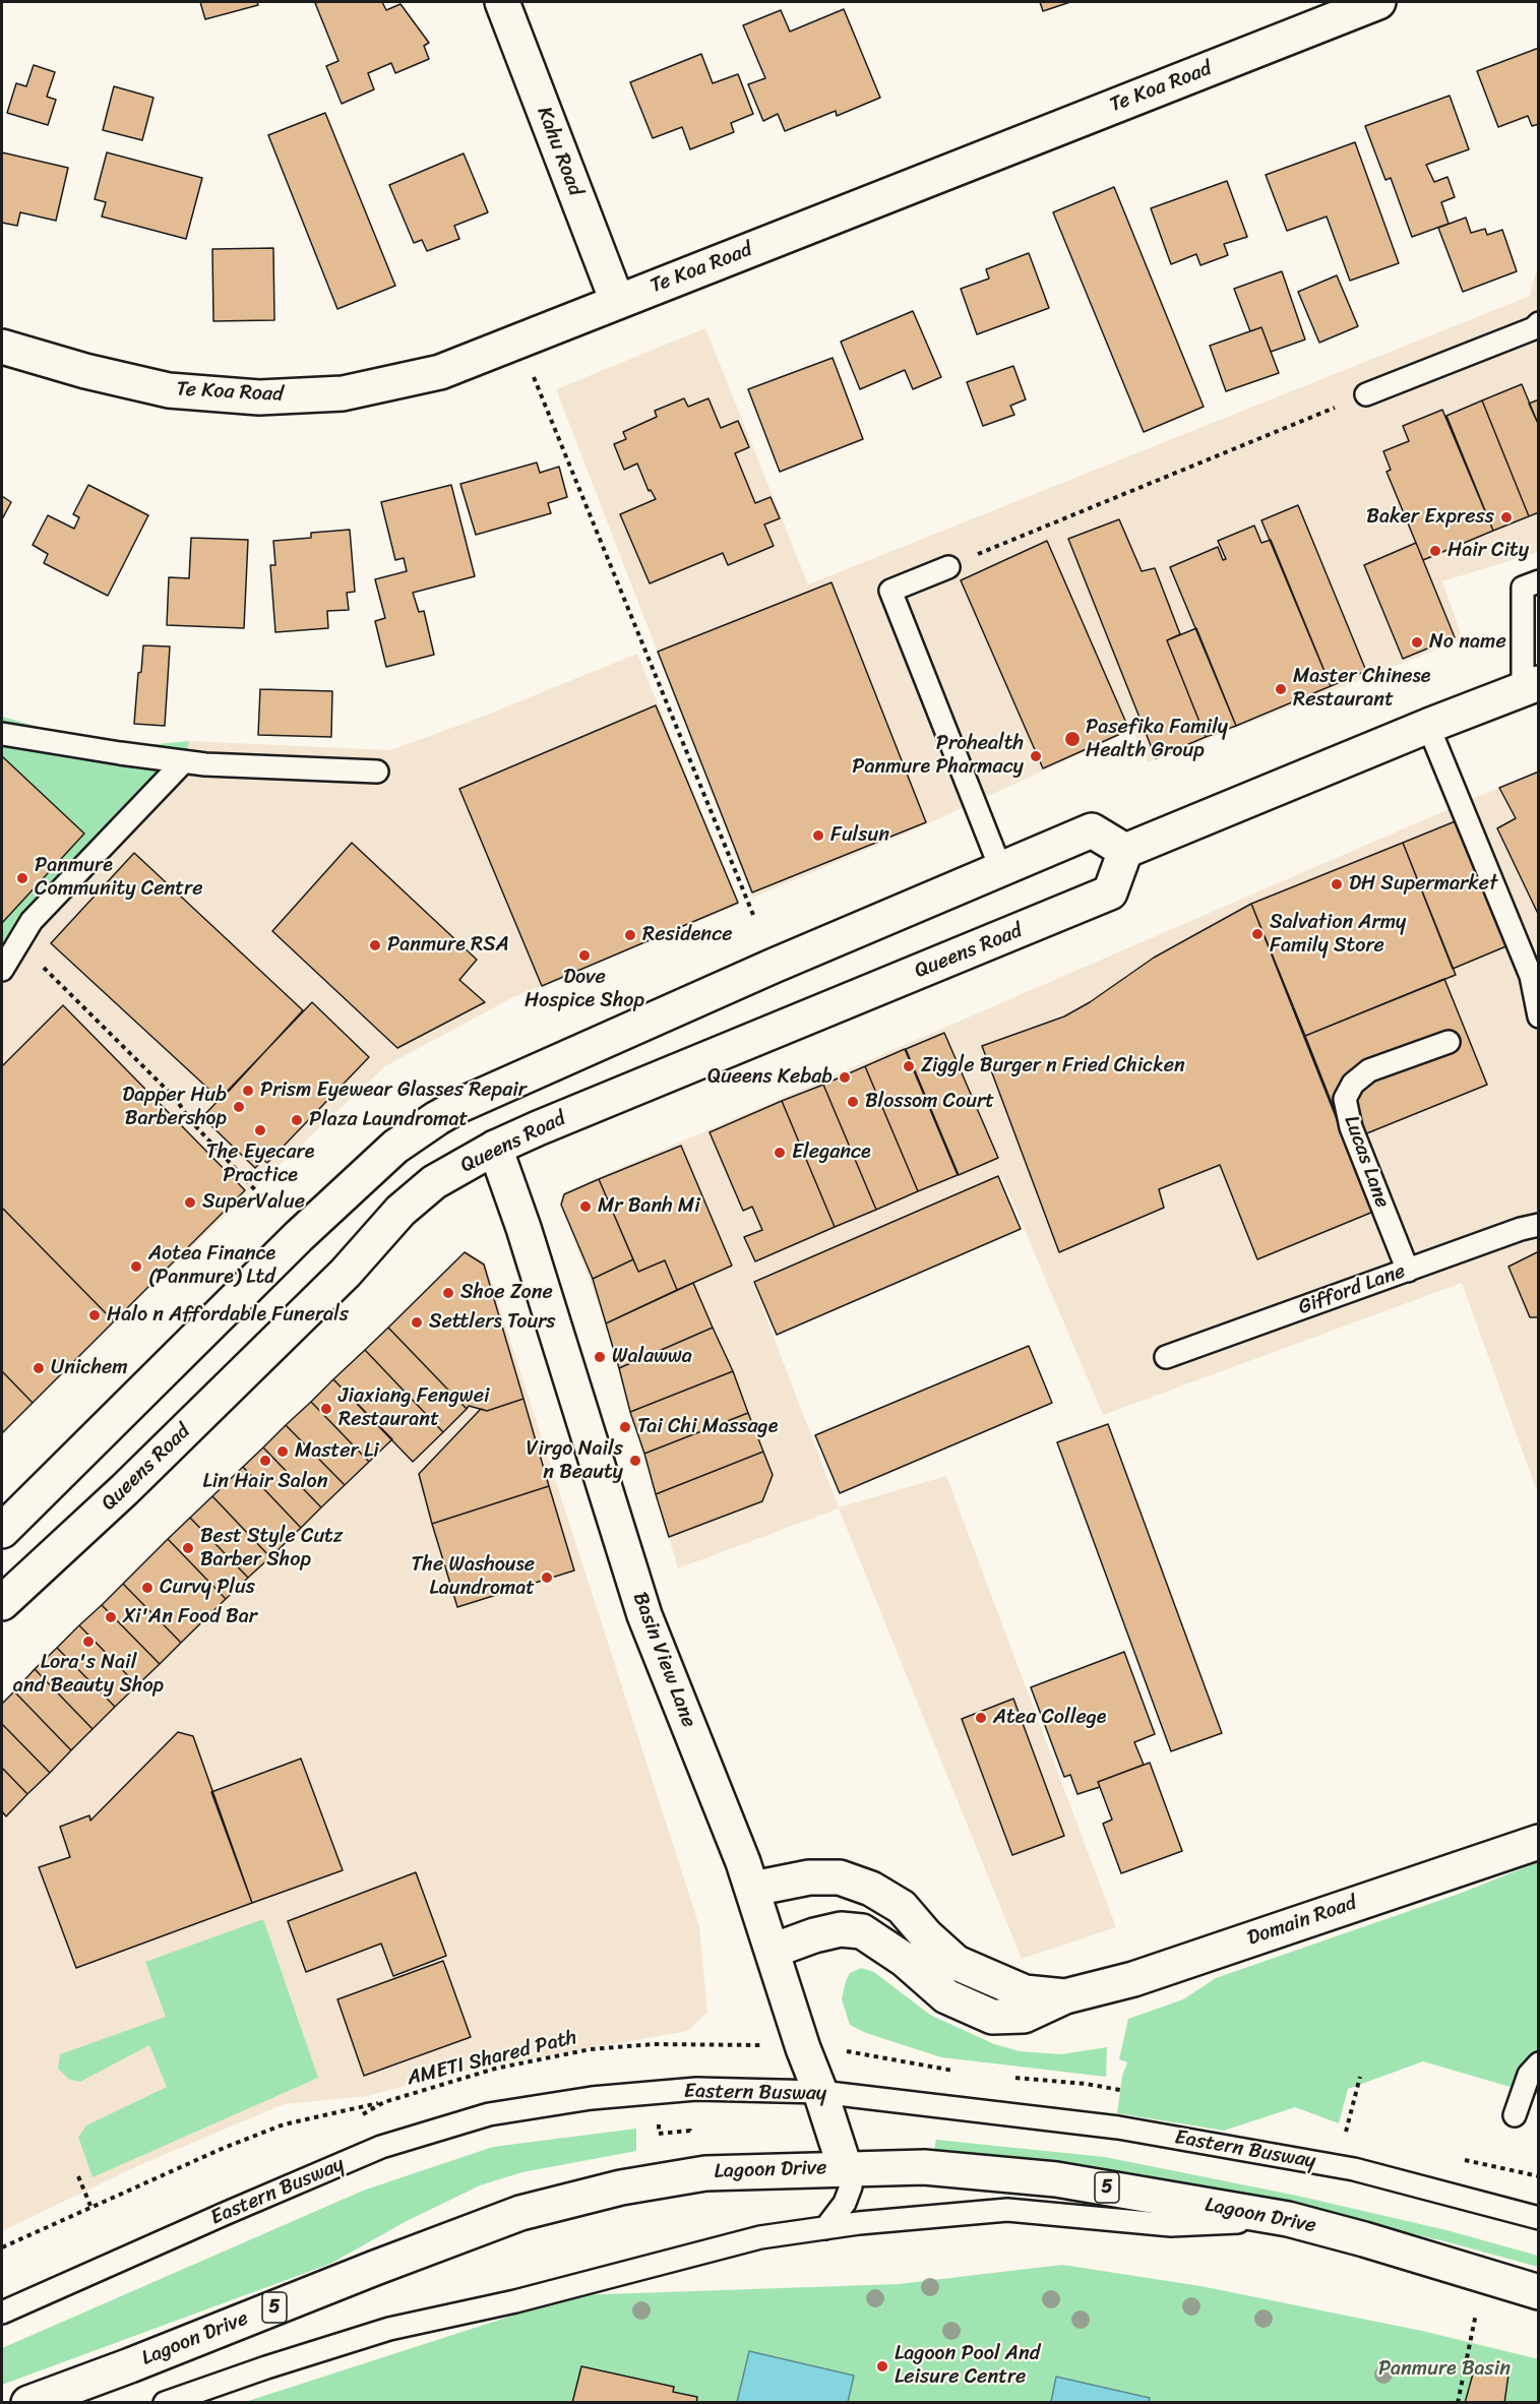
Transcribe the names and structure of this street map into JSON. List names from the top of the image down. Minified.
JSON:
{"streets":{"street":["Te Koa Road","Kahu Road","Queens Road","Basin View Lane","Domain Road","Lagoon Drive","5"],"lane":["Lucas Lane","Gifford Lane","Eastern Busway"],"path":["AMETI Shared Path"]},"crossings":[["Te Koa Road","Kahu Road"],["Queens Road","Basin View Lane"],["Lucas Lane","Gifford Lane"],["Basin View Lane","Domain Road"],["Basin View Lane","Eastern Busway"],["Basin View Lane","Lagoon Drive"]],"parks":["Panmure Basin"],"places":["Baker Express","Hair City","No name","Master Chinese Restaurant","Pasefika Family Health Group","Prohealth Panmure Pharmacy","Fulsun","Panmure Community Centre","DH Supermarket","Salvation Army Family Store","Residence","Panmure RSA","Dove Hospice Shop","Ziggle Burger n Fried Chicken","Queens Kebab","Prism Eyewear Glasses Repair","Blossom Court","Dapper Hub Barbershop","Plaza Laundromat","The Eyecare Practice","Elegance","SuperValue","Mr Banh Mi","Aotea Finance (Panmure) Ltd","Shoe Zone","Halo n Affordable Funerals","Settlers Tours","Walawwa","Unichem","Jiaxiang Fengwei Restaurant","Tai Chi Massage","Master Li","Lin Hair Salon","Virgo Nails n Beauty","Best Style Cutz Barber Shop","The Washouse Laundromat","Curvy Plus","Xi'An Food Bar","Lora's Nail and Beauty Shop","Atea College","Lagoon Pool And Leisure Centre"]}
